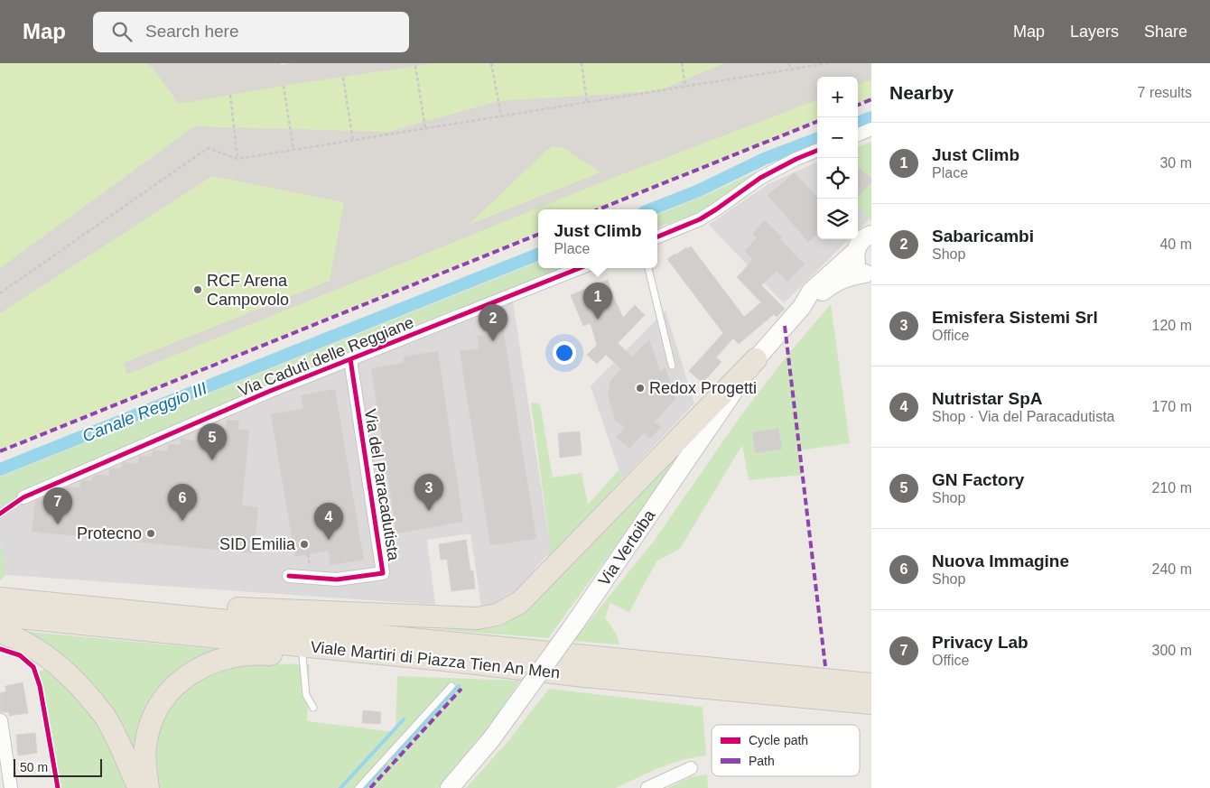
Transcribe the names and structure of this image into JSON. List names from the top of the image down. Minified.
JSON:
{"streets":{"highway":["Viale Martiri di Piazza Tien An Men"],"main road":["Via Vertoiba"],"street":["Via Caduti delle Reggiane","Via del Paracadutista"]},"crossings":[["Via Caduti delle Reggiane","Via del Paracadutista"]],"water":["Canale Reggio III"],"places":["RCF Arena Campovolo","Redox Progetti","Protecno","SID Emilia"],"legend":["Cycle path","Path"],"scale_bar":"50 m","page":{"header":"Map","search":"Search here","nav":["Map","Layers","Share"],"heading":["Nearby","7 results"],"map_buttons":["+","−"],"list":[{"mark":"1","name":"Just Climb","note":"Place","value":"30 m"},{"mark":"2","name":"Sabaricambi","note":"Shop","value":"40 m"},{"mark":"3","name":"Emisfera Sistemi Srl","note":"Office","value":"120 m"},{"mark":"4","name":"Nutristar SpA","note":"Shop · Via del Paracadutista","value":"170 m"},{"mark":"5","name":"GN Factory","note":"Shop","value":"210 m"},{"mark":"6","name":"Nuova Immagine","note":"Shop","value":"240 m"},{"mark":"7","name":"Privacy Lab","note":"Office","value":"300 m"}],"popup":["Just Climb","Place"],"pins":["1","2","5","3","6","7","4"],"scale":"50 m"}}
